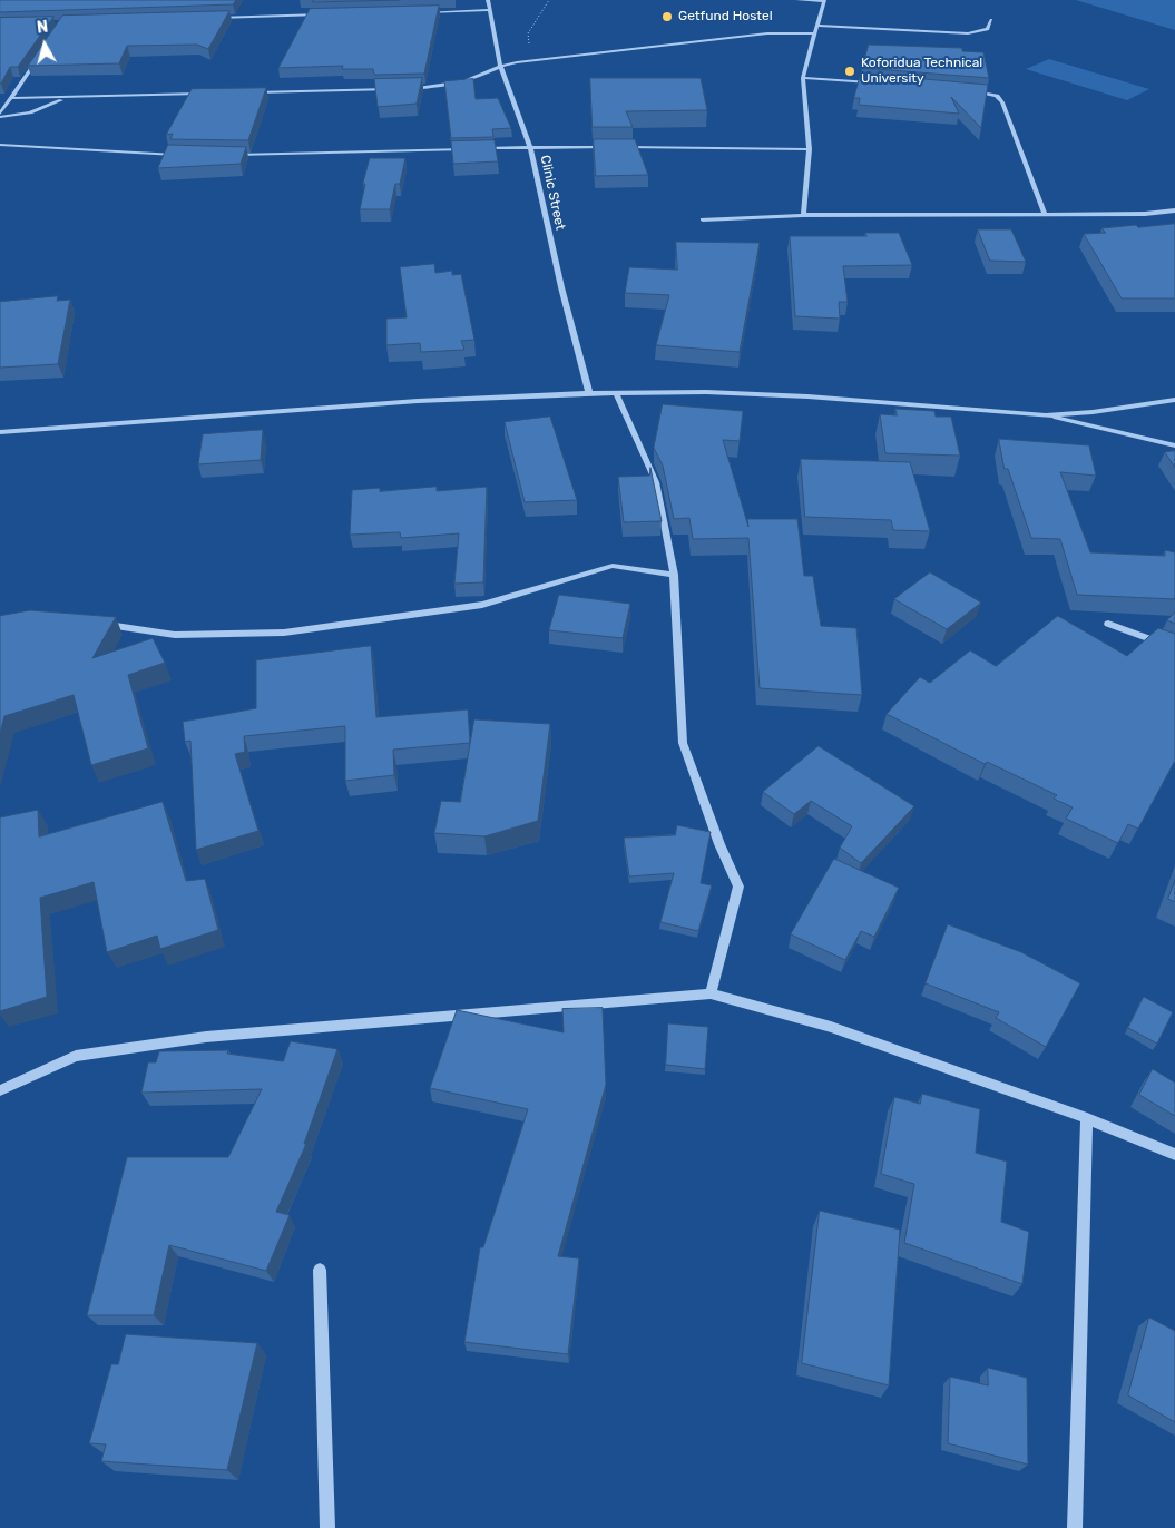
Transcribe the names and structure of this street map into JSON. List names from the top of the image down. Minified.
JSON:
{"streets":{"street":["Clinic Street"]},"places":["Getfund Hostel","Koforidua Technical University"],"north":"top"}
